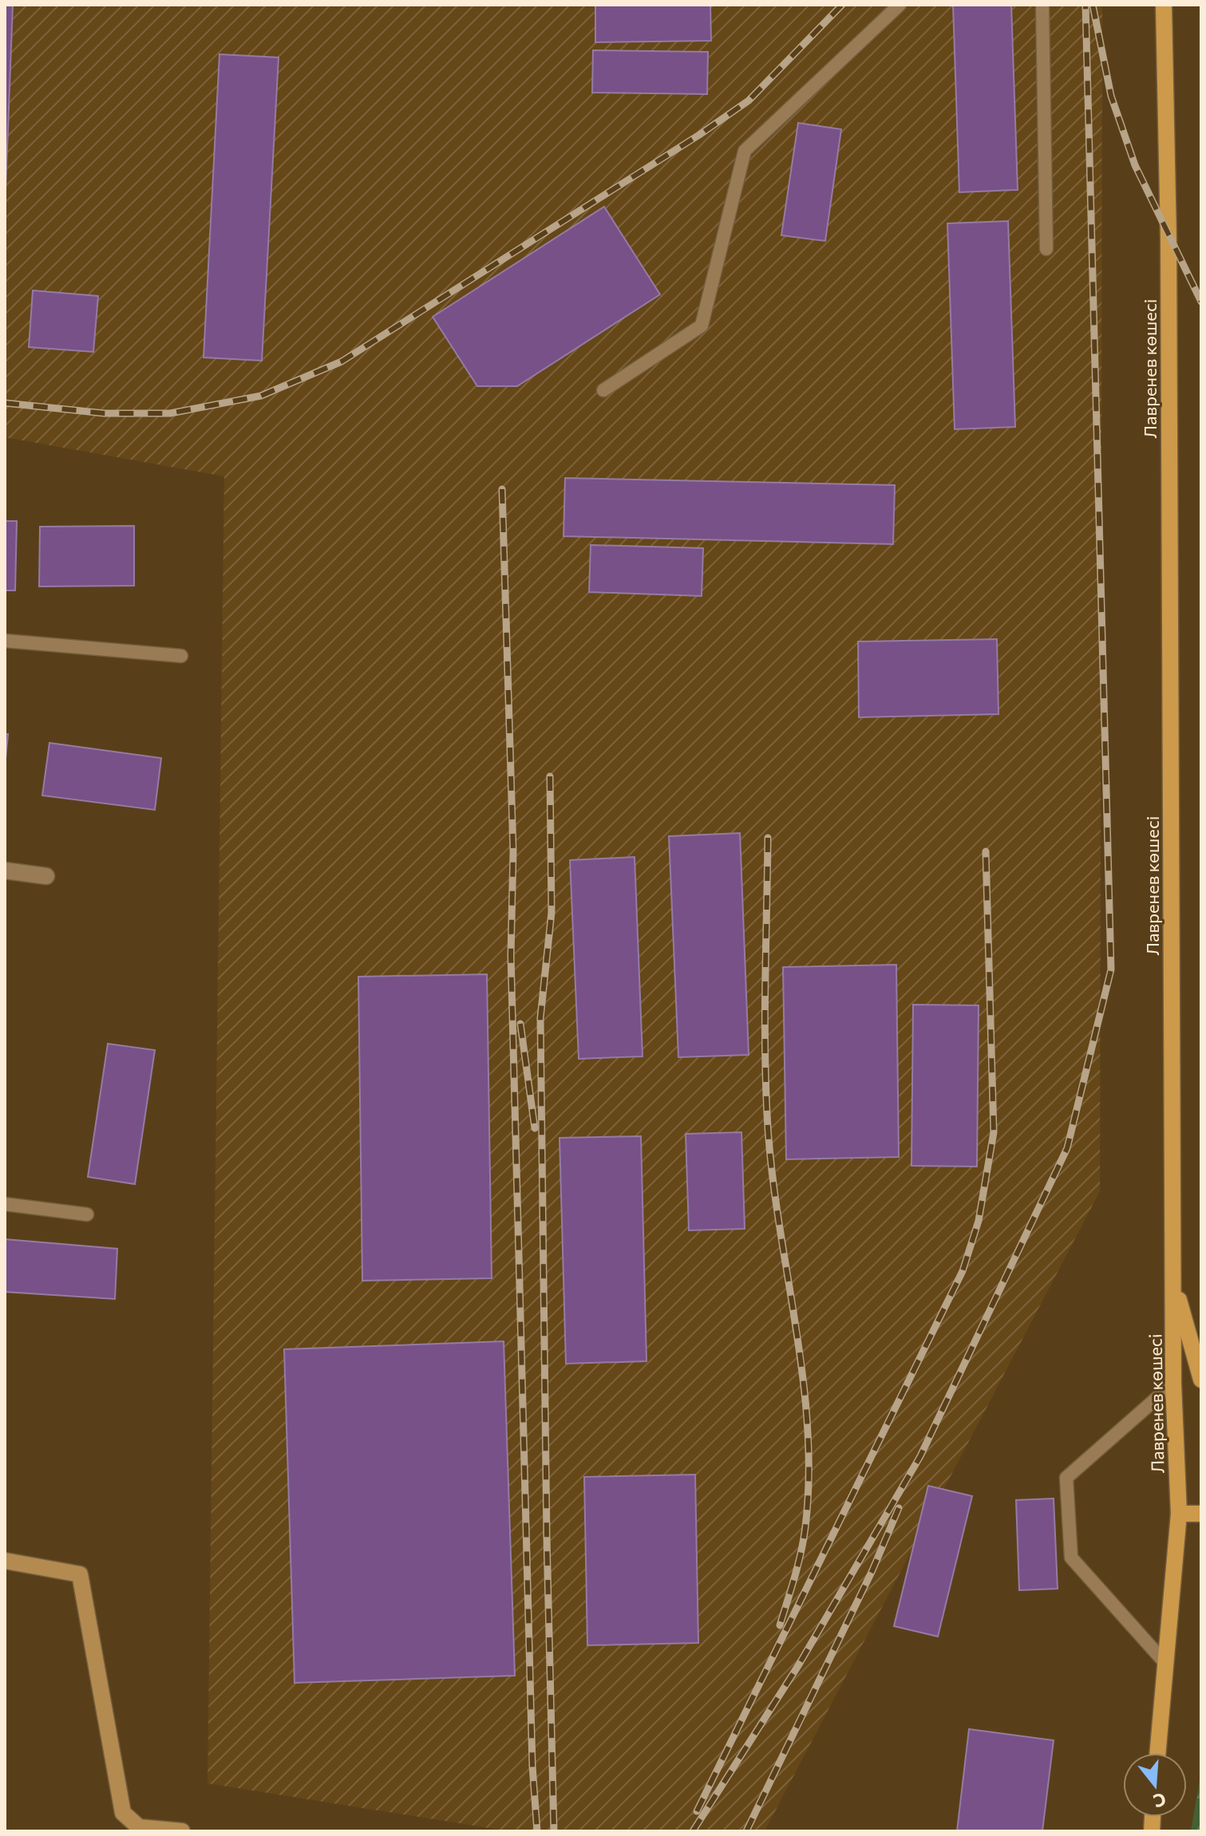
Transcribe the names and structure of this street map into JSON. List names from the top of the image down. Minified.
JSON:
{"streets":{"main road":["Лавренев көшесі"]},"north":"bottom"}
